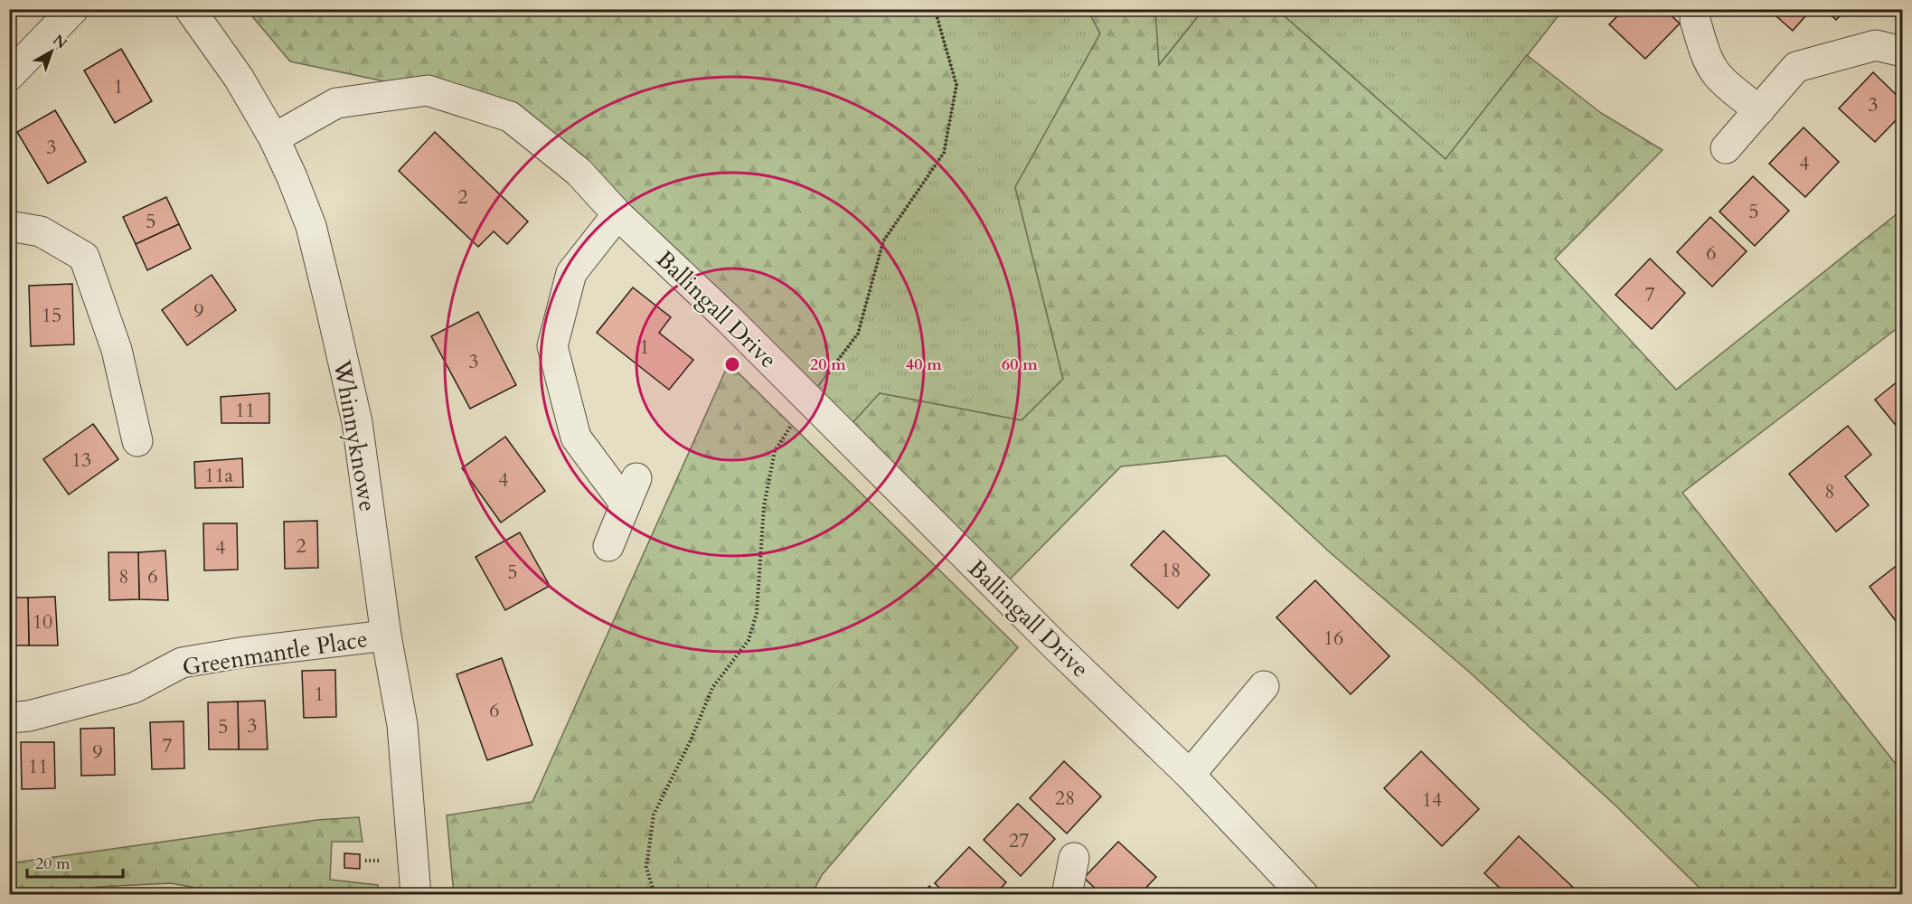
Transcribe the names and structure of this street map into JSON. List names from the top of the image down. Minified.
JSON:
{"streets":{"street":["Ballingall Drive","Whinnyknowe","Greenmantle Place"]},"crossings":[["Ballingall Drive","Whinnyknowe"],["Whinnyknowe","Greenmantle Place"]],"house_numbers":["1","3","3","4","2","5","5","6","7","9","15","1","3","11","13","11a","4","8","2","4","18","5","8","6","10","16","1","6","3","5","7","9","11","28","14","27"],"scale_bar":"20 m","north":"top right","rings":["20 m","40 m","60 m"]}
